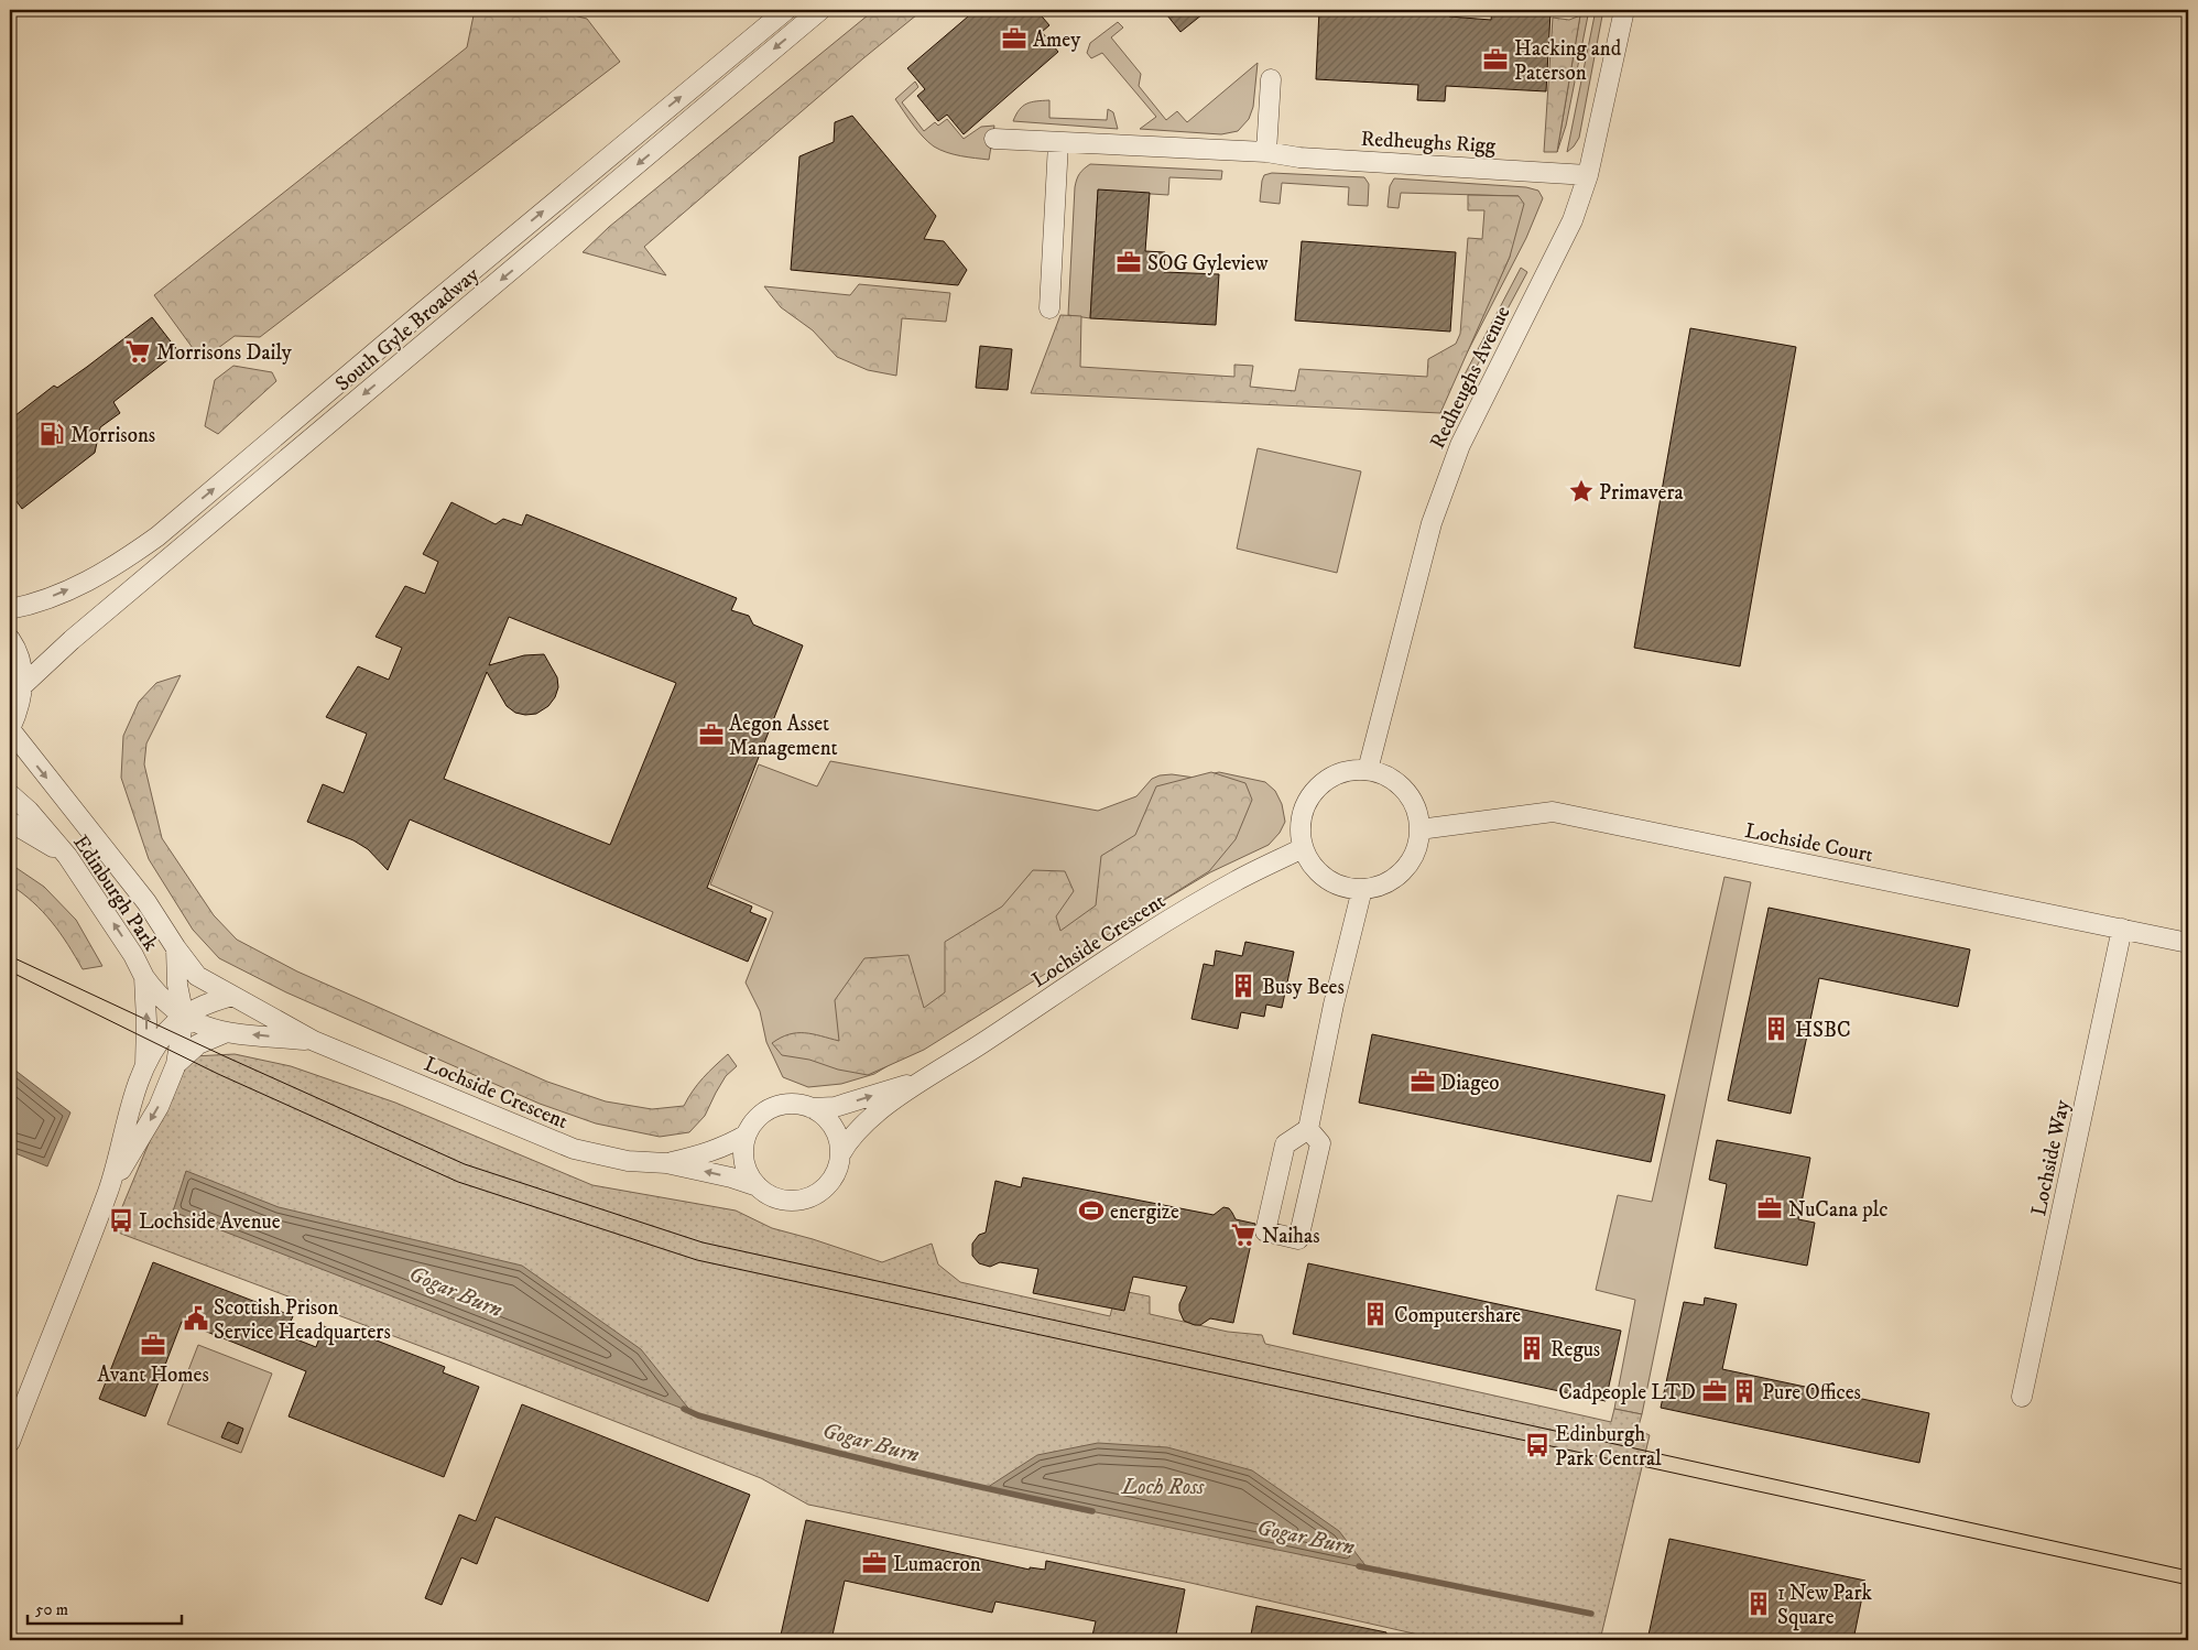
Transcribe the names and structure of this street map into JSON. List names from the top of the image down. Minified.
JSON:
{"streets":{"street":["Redheughs Rigg","South Gyle Broadway","Redheughs Avenue","Lochside Court","Edinburgh Park","Lochside Crescent","Lochside Way"]},"crossings":[["Redheughs Rigg","Redheughs Avenue"],["Redheughs Avenue","Lochside Court"],["Redheughs Avenue","Lochside Crescent"],["Lochside Court","Lochside Crescent"],["Lochside Court","Lochside Way"],["Edinburgh Park","Lochside Crescent"]],"water":["Gogar Burn","Loch Ross"],"places":{"office":["Amey","Hacking and Paterson","SOG Gyleview","Aegon Asset Management","Diageo","NuCana plc","Avant Homes","Cadpeople LTD","Lumacron"],"supermarket":["Morrisons Daily","Naihas"],"fuel station":["Morrisons"],"place":["Primavera"],"building":["Busy Bees","HSBC","Computershare","Regus","Pure Offices","1 New Park Square"],"sports":["energize"],"bus stop":["Lochside Avenue","Edinburgh Park Central"],"public building":["Scottish Prison Service Headquarters"]},"scale_bar":"50 m"}
